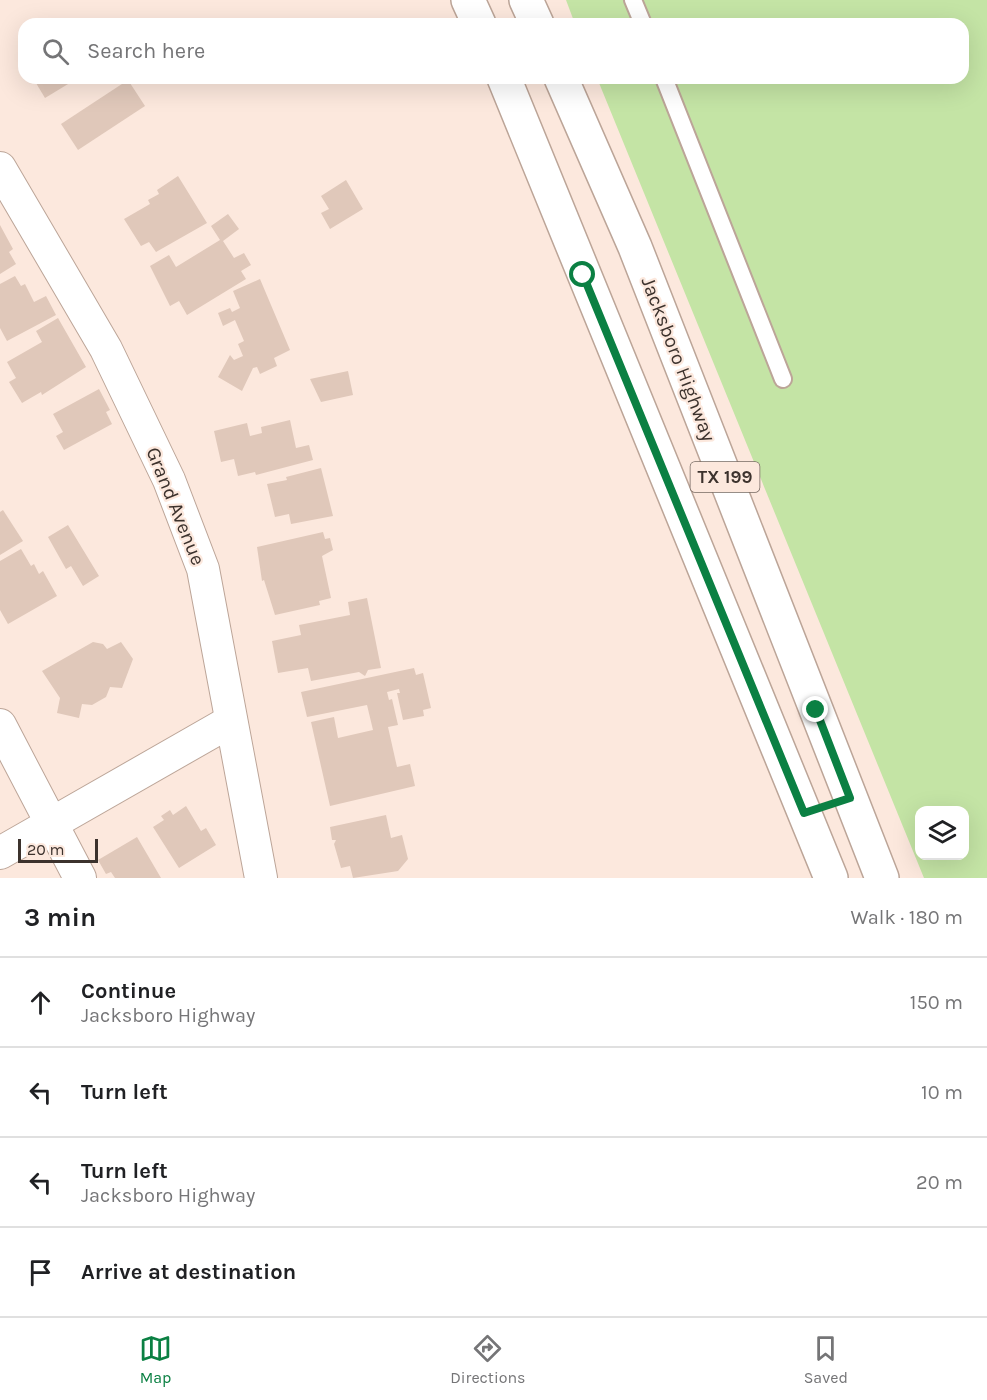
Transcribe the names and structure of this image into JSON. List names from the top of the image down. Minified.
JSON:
{"streets":{"main road":["Jacksboro Highway","TX 199"],"street":["Grand Avenue"]},"scale_bar":"20 m","page":{"search":"Search here","scale":"20 m","heading":["3 min","Walk · 180 m"],"list":[["Continue","Jacksboro Highway","150 m"],["Turn left","10 m"],["Turn left","Jacksboro Highway","20 m"],"Arrive at destination"],"nav":["Map","Directions","Saved"]}}
